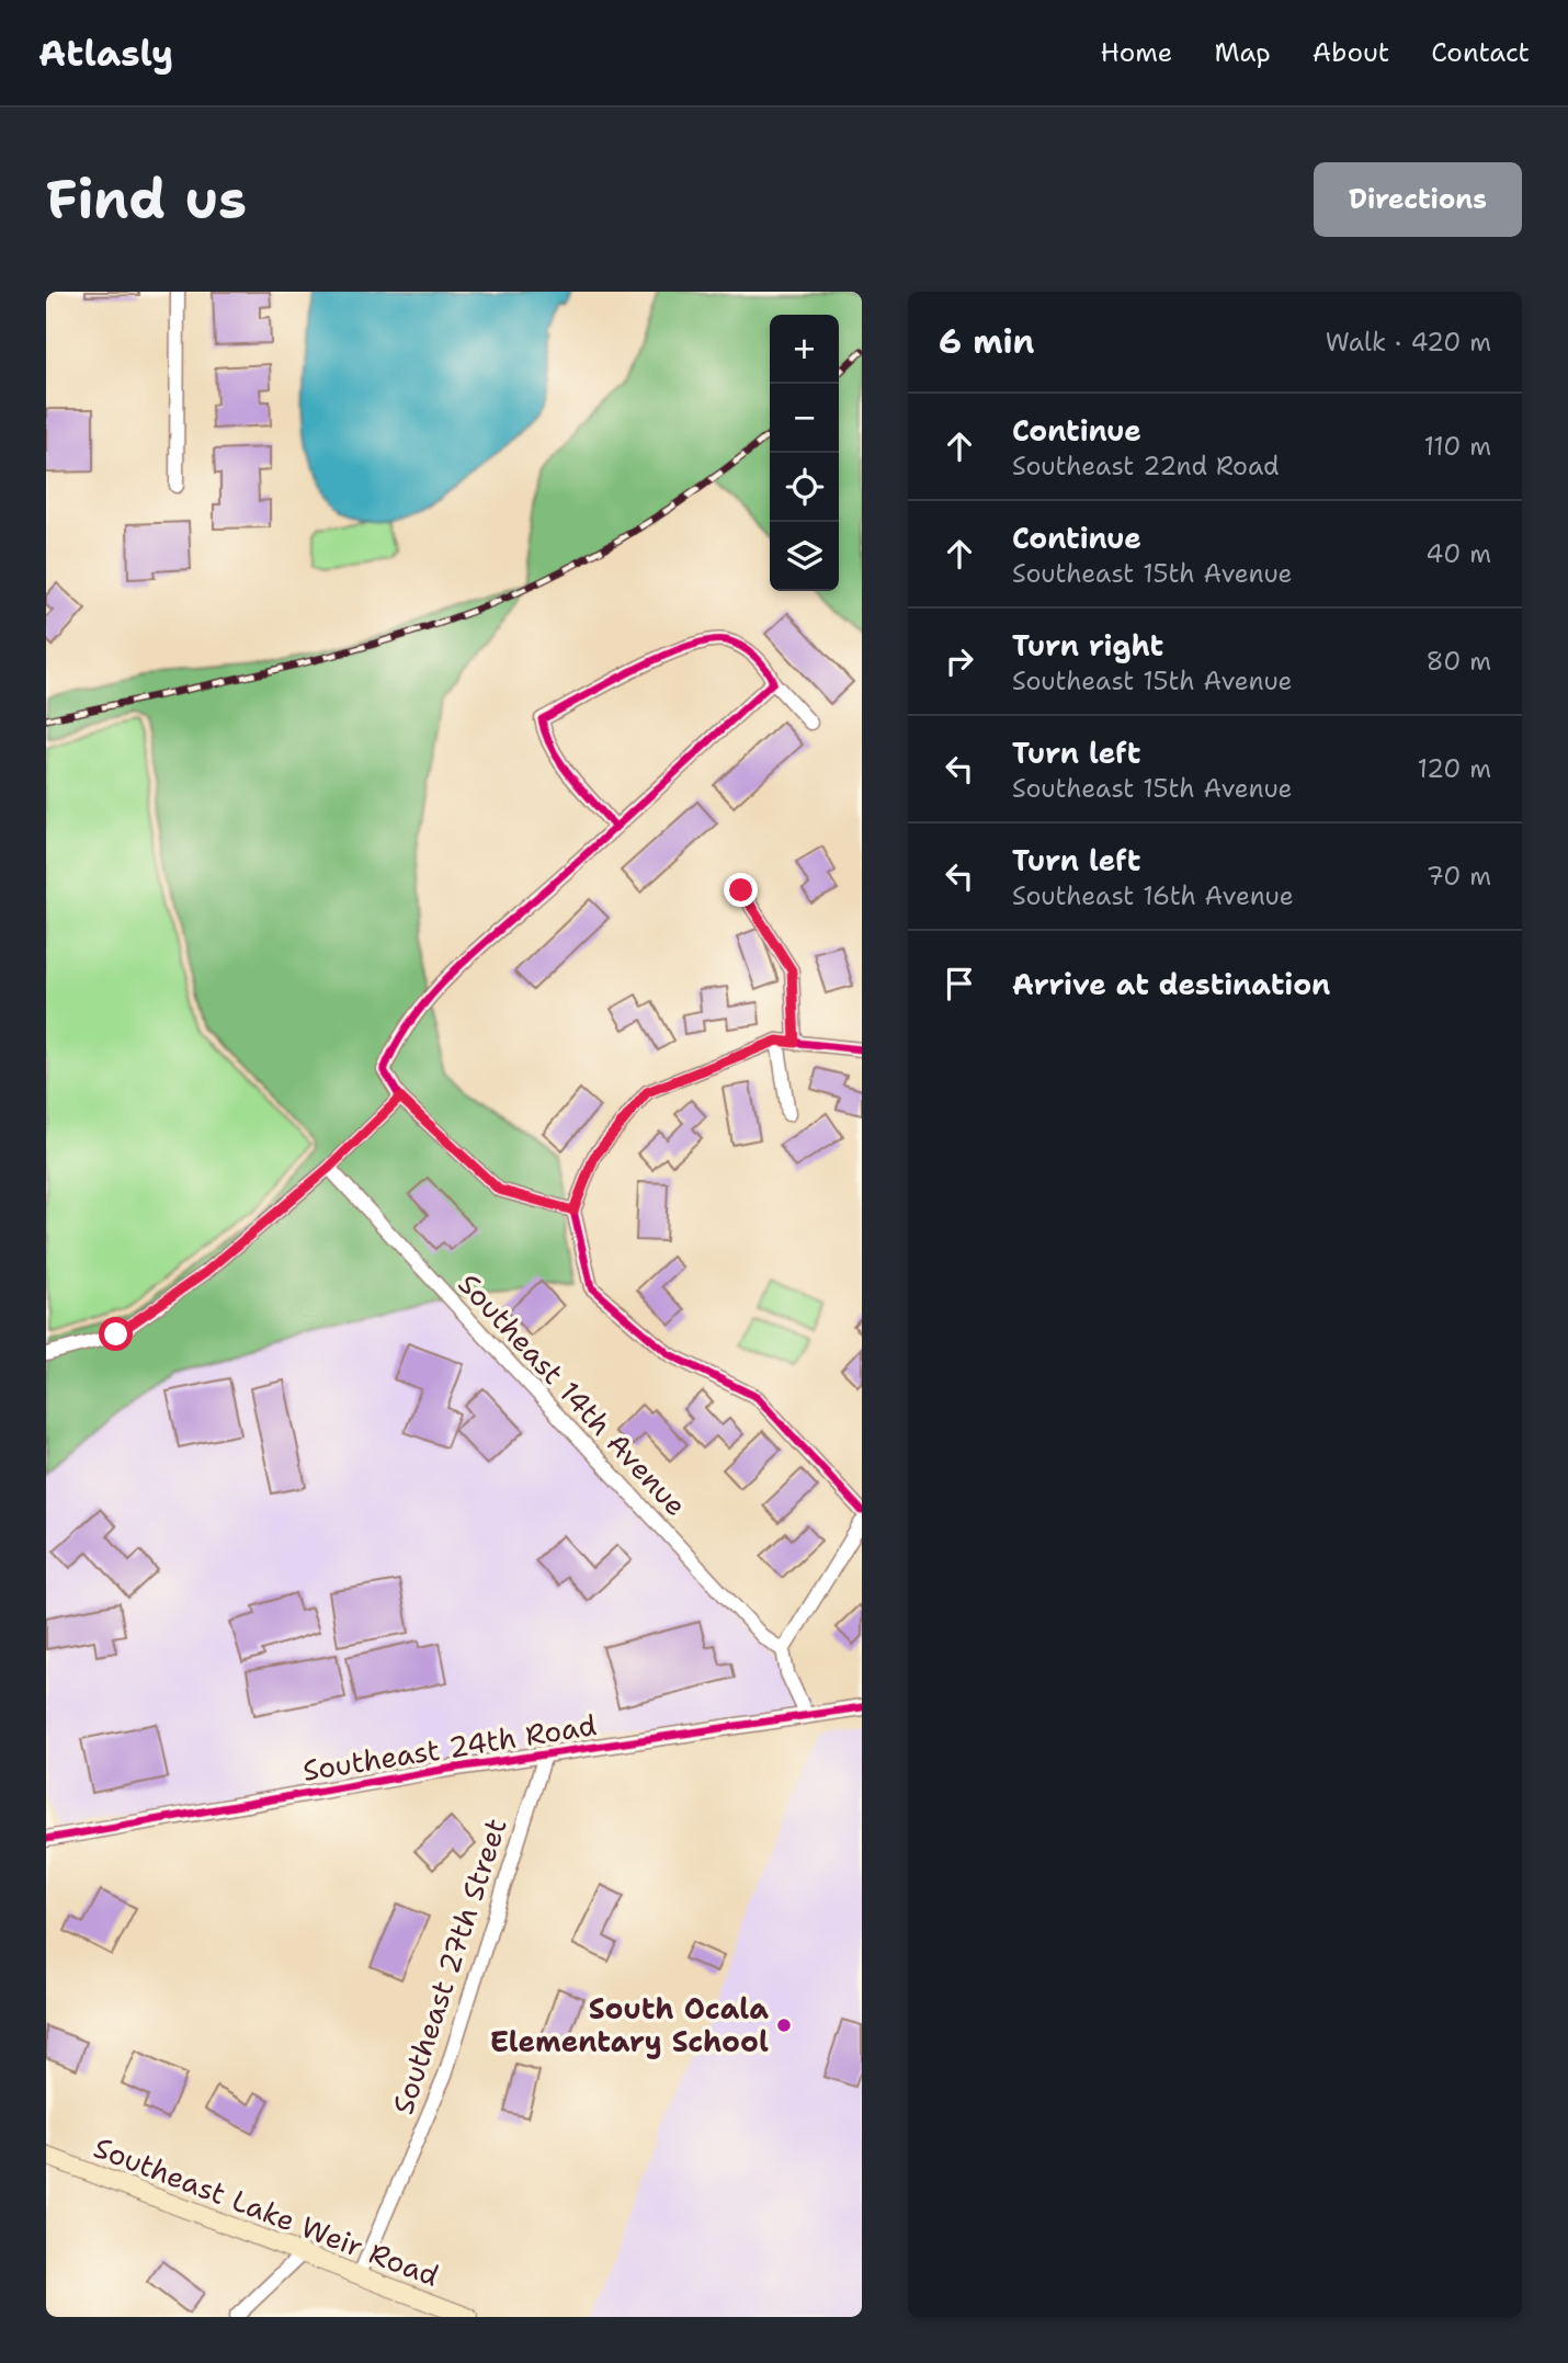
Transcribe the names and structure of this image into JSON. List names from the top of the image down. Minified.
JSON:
{"streets":{"main road":["Southeast Lake Weir Road"],"street":["Southeast 14th Avenue","Southeast 24th Road","Southeast 27th Street"]},"crossings":[["Southeast 24th Road","Southeast 27th Street"],["Southeast 27th Street","Southeast Lake Weir Road"]],"places":["South Ocala Elementary School"],"page":{"header":"Atlasly","nav":["Home","Map","About","Contact"],"buttons":"Directions","title":"Find us","heading":["6 min","Walk · 420 m"],"map_buttons":["+","−"],"list":[["Continue","Southeast 22nd Road","110 m"],["Continue","Southeast 15th Avenue","40 m"],["Turn right","Southeast 15th Avenue","80 m"],["Turn left","Southeast 15th Avenue","120 m"],["Turn left","Southeast 16th Avenue","70 m"],"Arrive at destination"]}}
